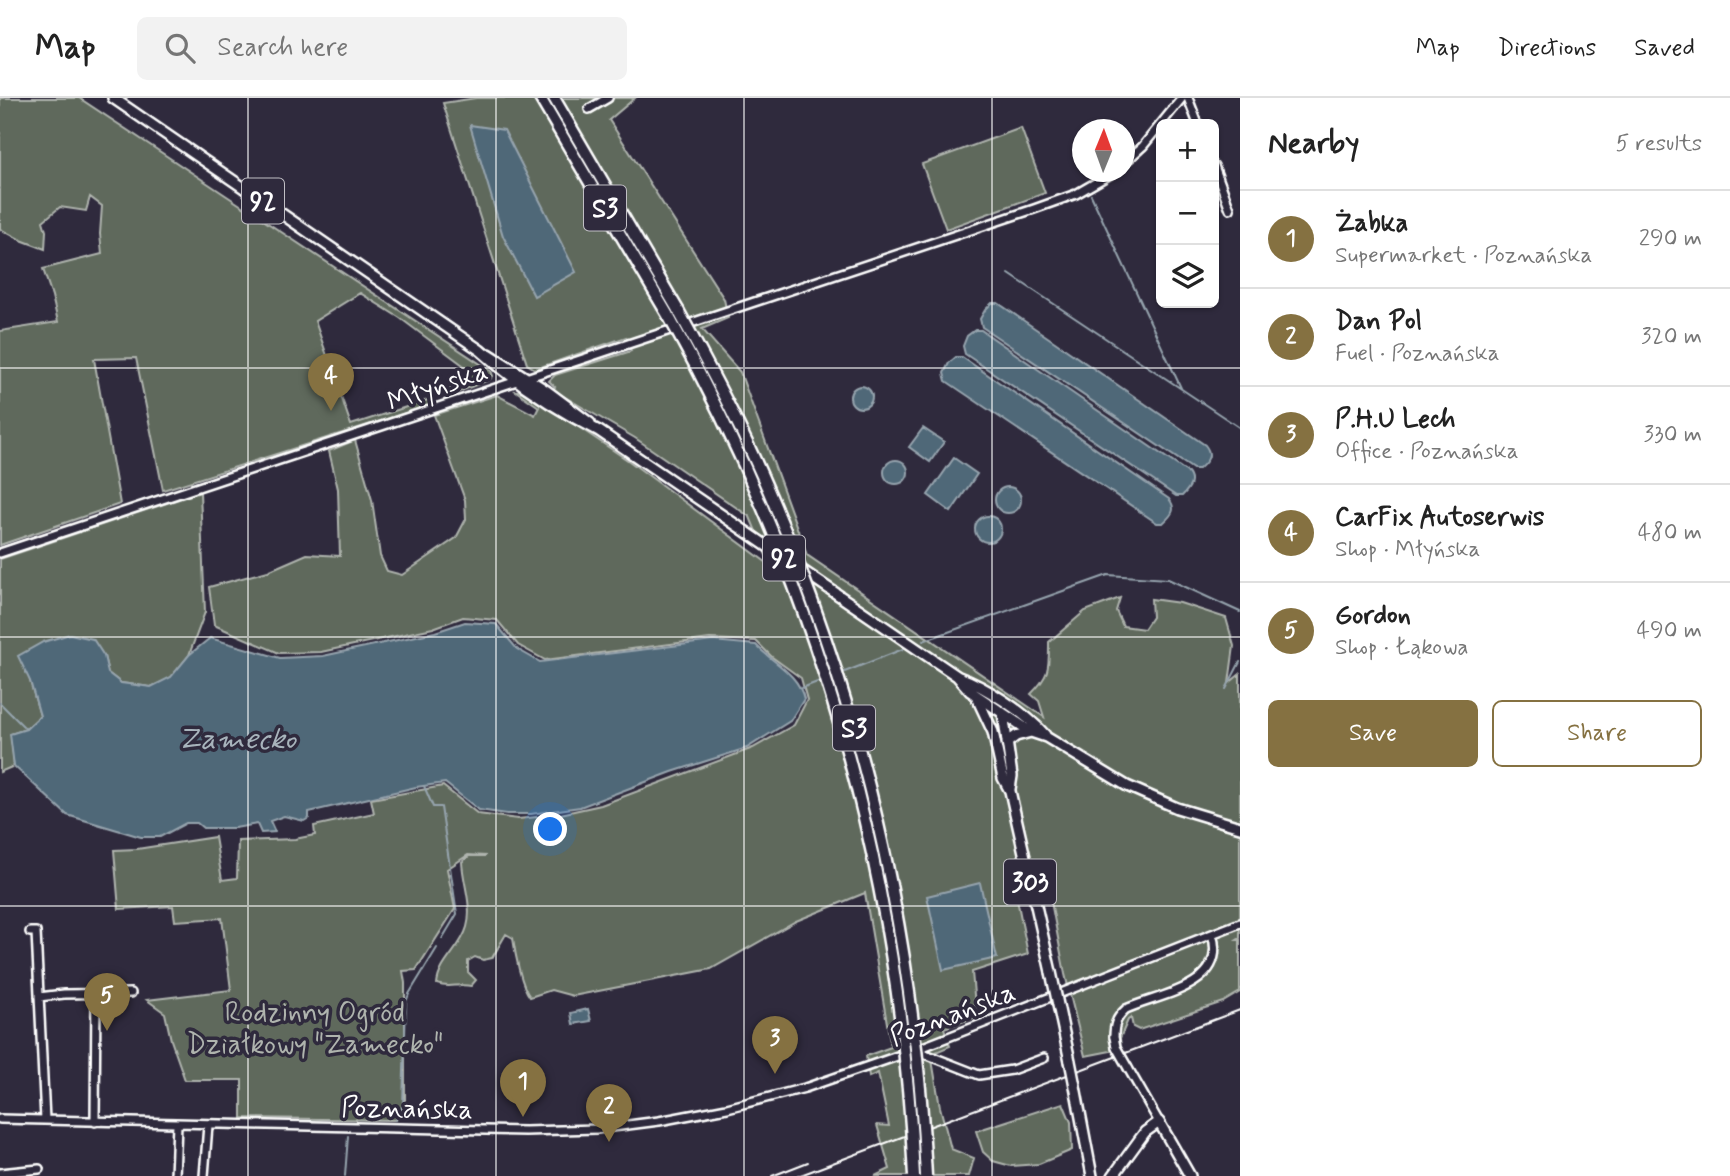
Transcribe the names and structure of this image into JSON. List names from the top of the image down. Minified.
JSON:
{"streets":{"highway":["S3"],"main road":["92","303"],"street":["Młyńska","Poznańska"]},"crossings":[["92","Młyńska"],["92","303"]],"water":["Zamecko"],"parks":["Rodzinny Ogród Działkowy \"Zamecko\""],"north":"top","page":{"header":"Map","search":"Search here","nav":["Map","Directions","Saved"],"heading":["Nearby","5 results"],"map_buttons":["+","−"],"list":[{"mark":"1","name":"Żabka","note":"Supermarket · Poznańska","value":"290 m"},{"mark":"2","name":"Dan Pol","note":"Fuel · Poznańska","value":"320 m"},{"mark":"3","name":"P.H.U Lech","note":"Office · Poznańska","value":"330 m"},{"mark":"4","name":"CarFix Autoserwis","note":"Shop · Młyńska","value":"480 m"},{"mark":"5","name":"Gordon","note":"Shop · Łąkowa","value":"490 m"}],"pins":["4","5","3","1","2"],"buttons":["Save","Share"]}}
